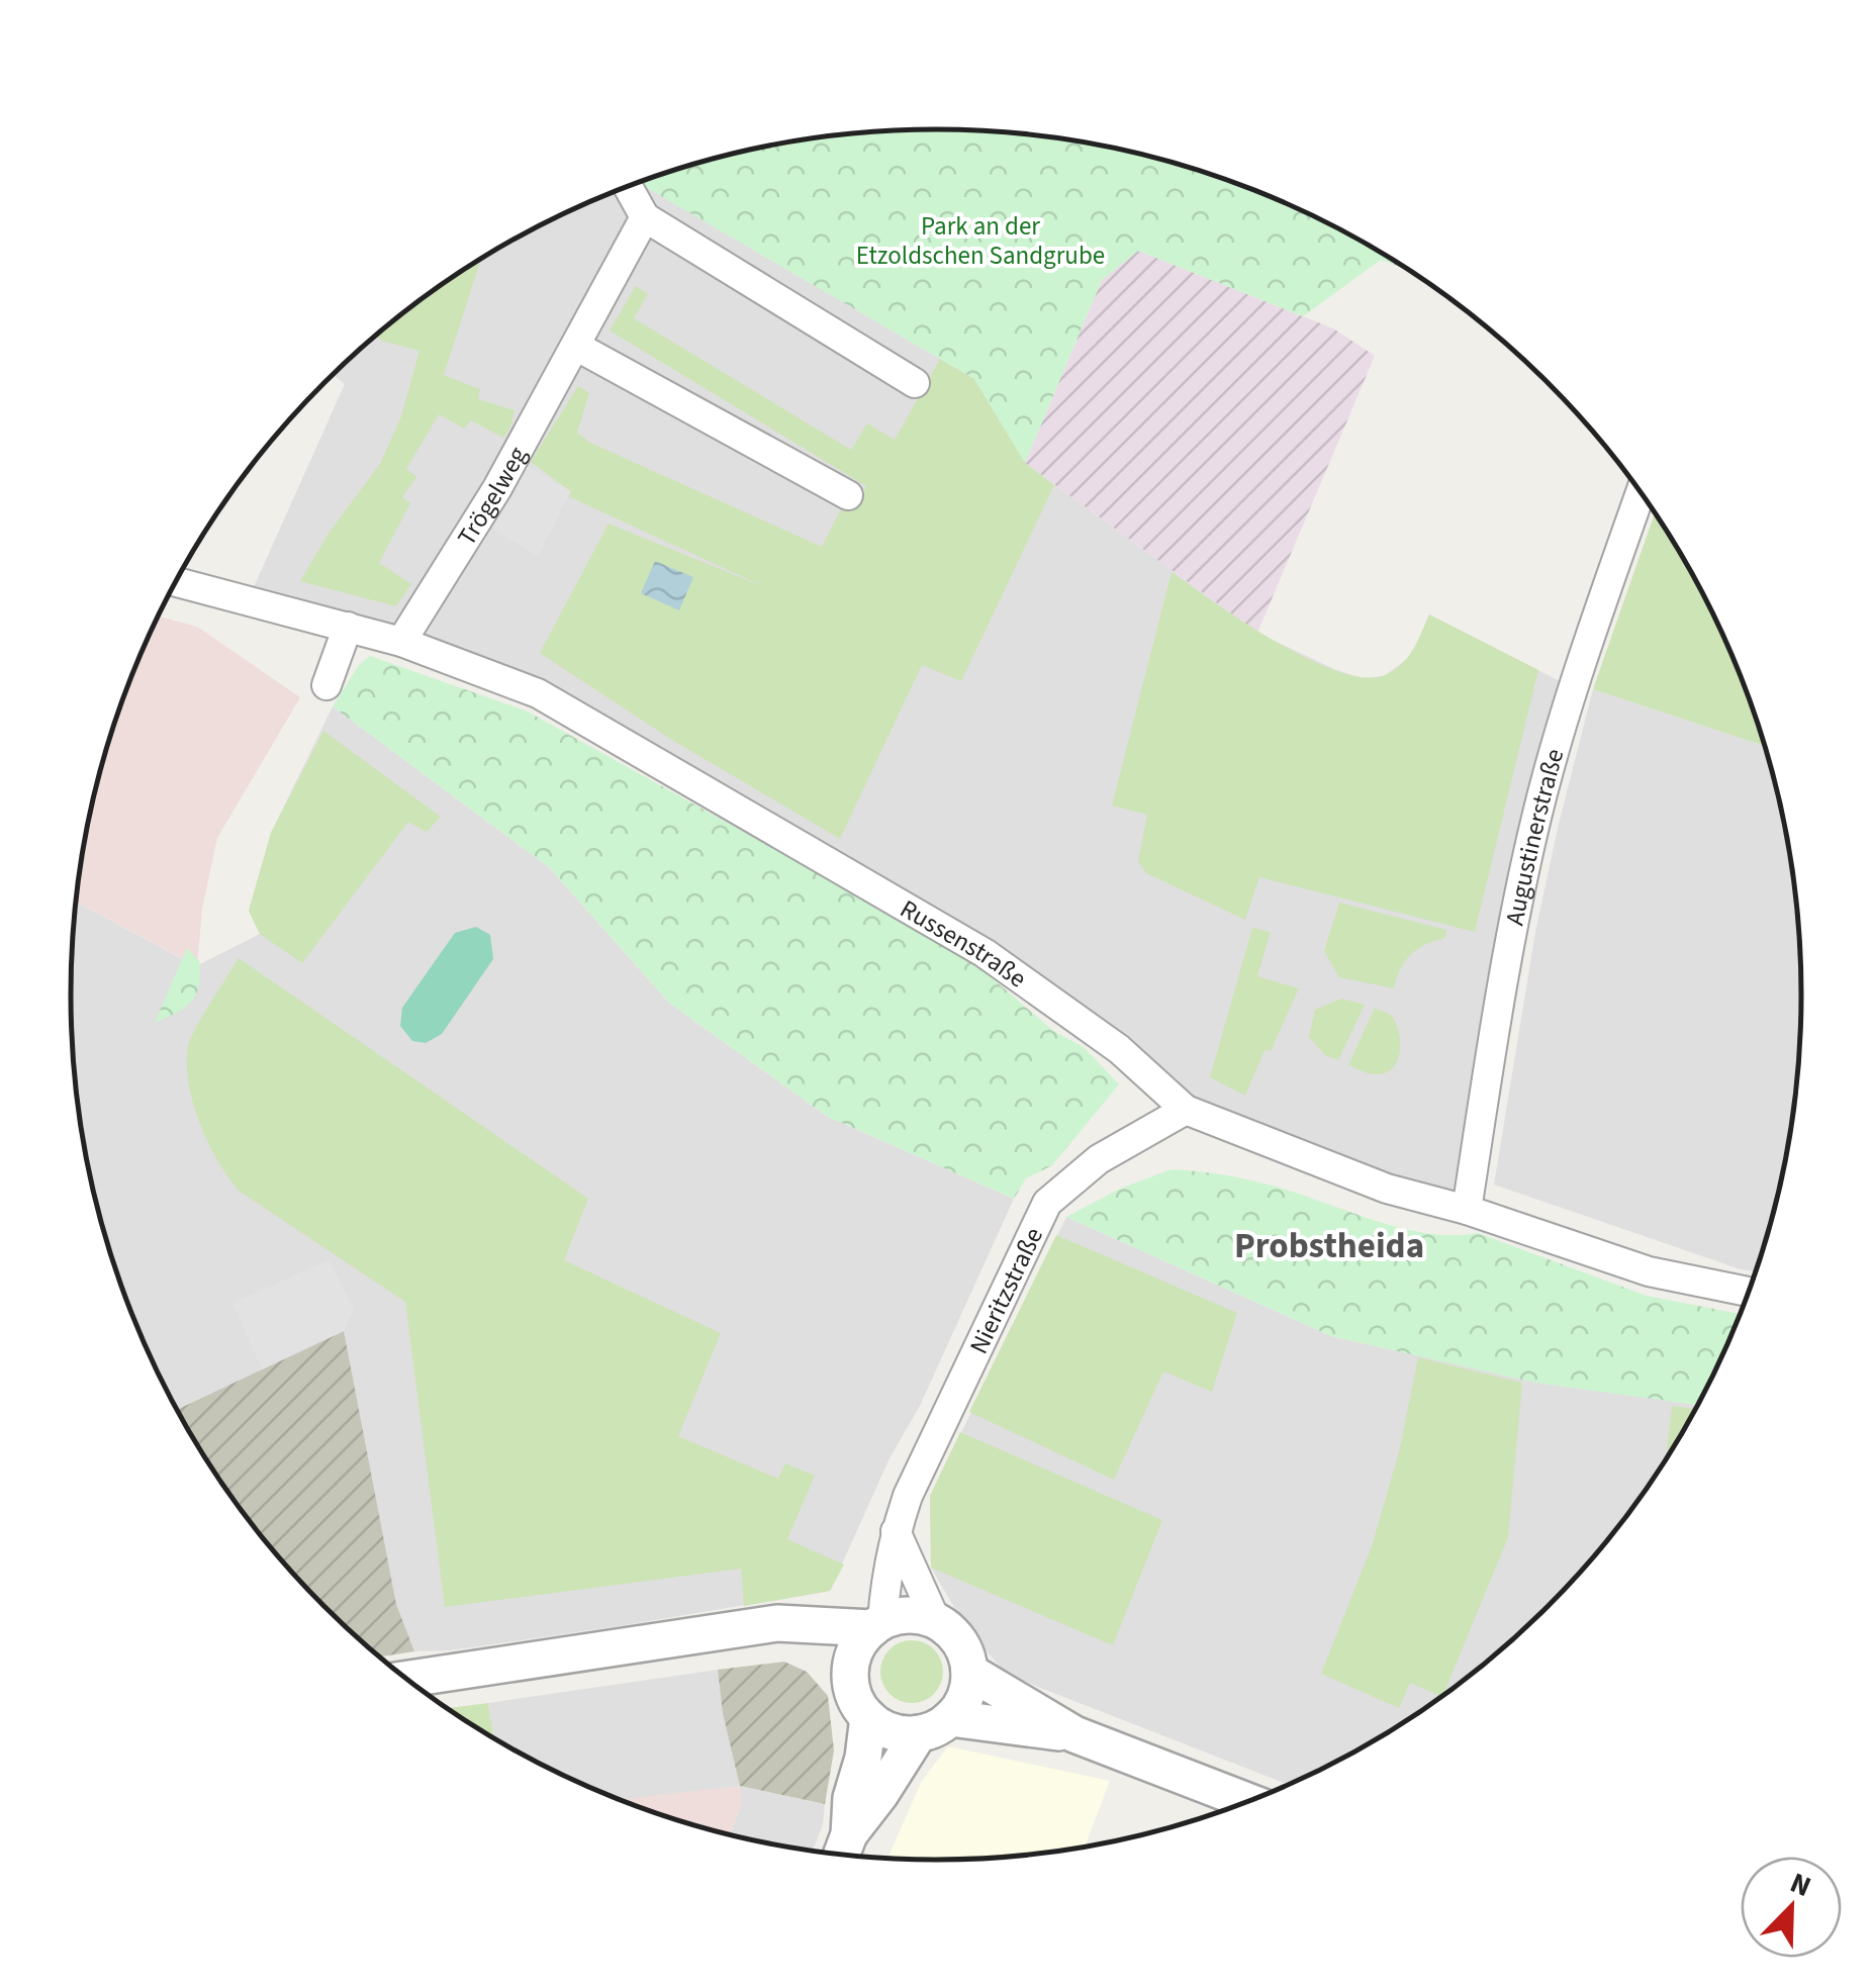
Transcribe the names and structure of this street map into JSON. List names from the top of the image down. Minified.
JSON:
{"streets":{"street":["Trögelweg","Augustinerstraße","Russenstraße","Nieritzstraße"]},"crossings":[["Trögelweg","Russenstraße"],["Augustinerstraße","Russenstraße"],["Russenstraße","Nieritzstraße"]],"districts":["Probstheida"],"parks":["Park an der Etzoldschen Sandgrube"],"north":"top right"}
